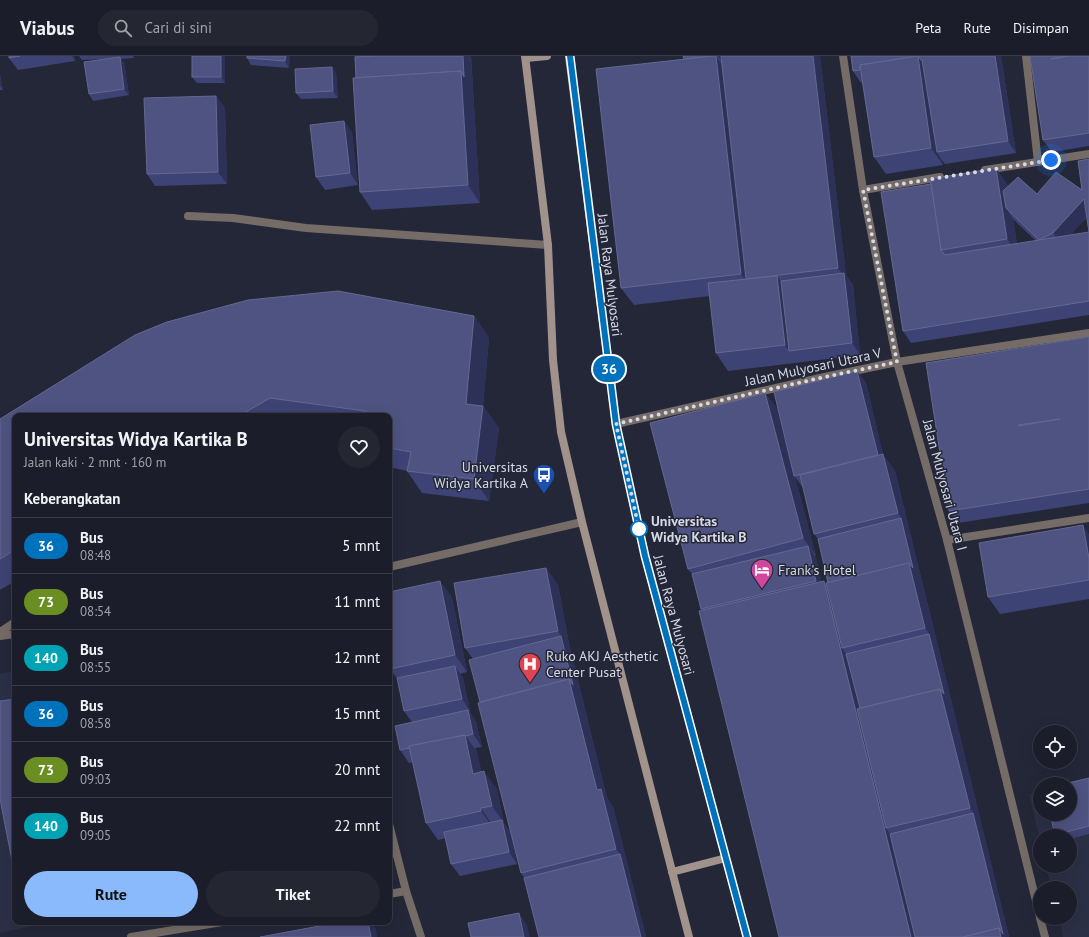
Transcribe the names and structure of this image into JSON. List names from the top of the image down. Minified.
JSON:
{"streets":{"main road":["Jalan Raya Mulyosari"],"street":["Jalan Mulyosari Utara V","Jalan Mulyosari Utara I"]},"crossings":[["Jalan Raya Mulyosari","Jalan Mulyosari Utara V"],["Jalan Mulyosari Utara V","Jalan Mulyosari Utara I"]],"places":{"bus stop":["Universitas Widya Kartika A"],"other":["Universitas Widya Kartika B"],"hotel":["Frank's Hotel"],"hospital":["Ruko AKJ Aesthetic Center Pusat"]},"lines":["bus line 36"],"page":{"header":"Viabus","search":"Cari di sini","nav":["Peta","Rute","Disimpan"],"on_map":"36","heading":[["Universitas Widya Kartika B","Jalan kaki · 2 mnt · 160 m"],"Keberangkatan"],"list":[{"mark":"36","name":"Bus","note":"08:48","value":"5 mnt"},{"mark":"73","name":"Bus","note":"08:54","value":"11 mnt"},{"mark":"140","name":"Bus","note":"08:55","value":"12 mnt"},{"mark":"36","name":"Bus","note":"08:58","value":"15 mnt"},{"mark":"73","name":"Bus","note":"09:03","value":"20 mnt"},{"mark":"140","name":"Bus","note":"09:05","value":"22 mnt"}],"map_buttons":["+","−"],"buttons":["Rute","Tiket"]}}
